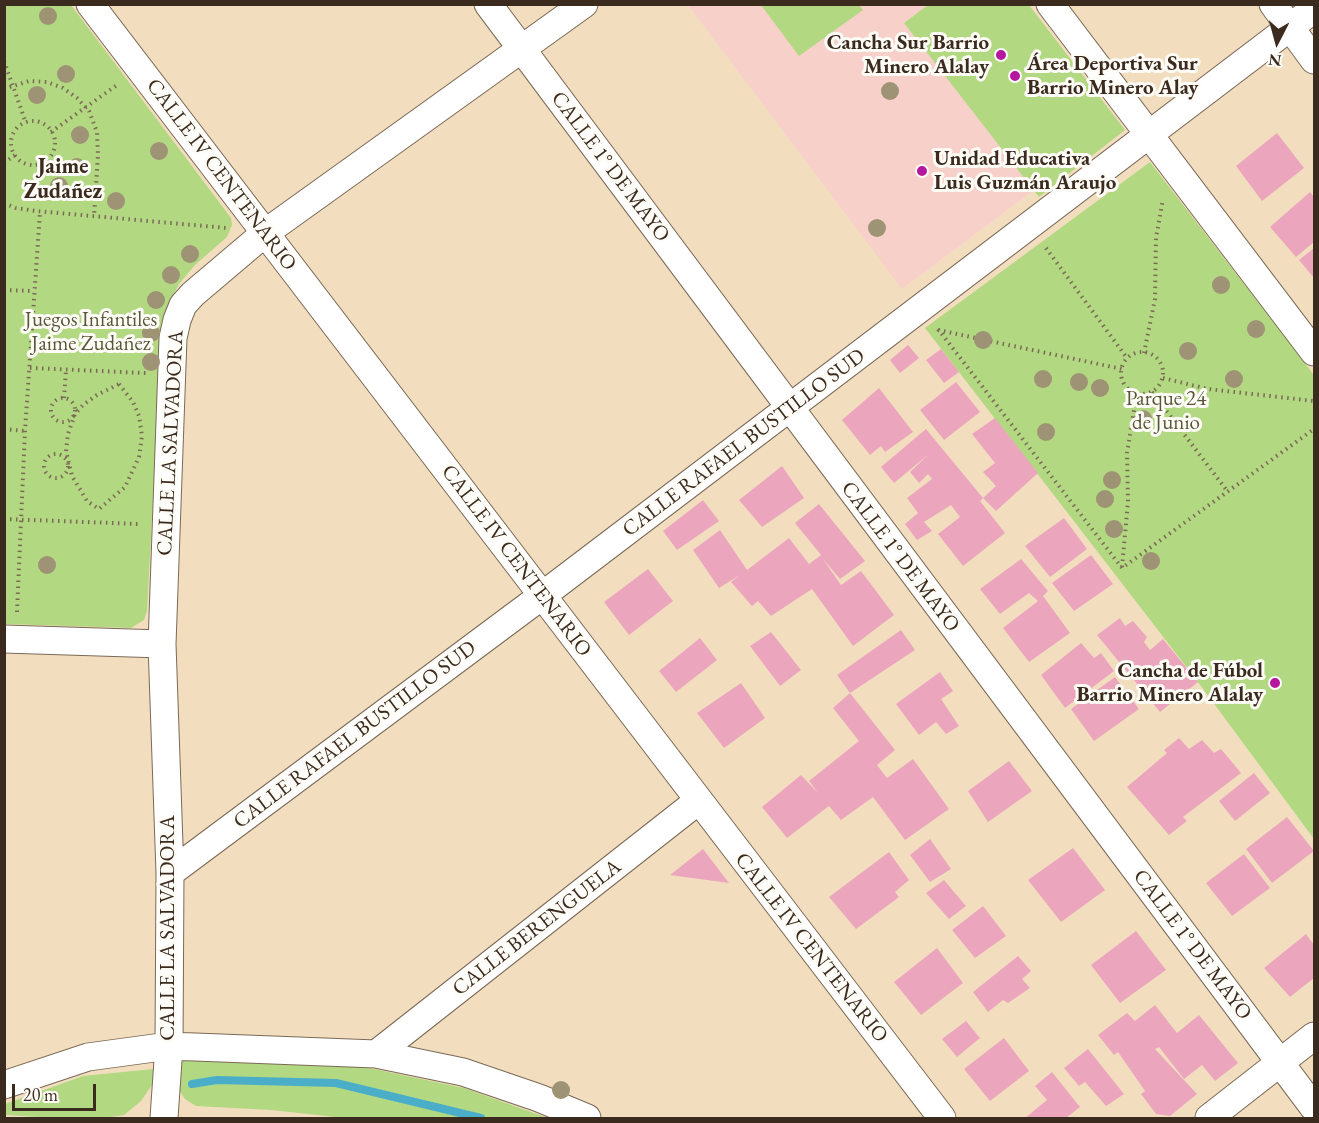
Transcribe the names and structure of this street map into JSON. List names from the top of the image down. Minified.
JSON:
{"streets":{"street":["CALLE 1° DE MAYO","CALLE IV CENTENARIO","CALLE LA SALVADORA","CALLE RAFAEL BUSTILLO SUD","CALLE BERENGUELA"]},"crossings":[["CALLE 1° DE MAYO","CALLE LA SALVADORA"],["CALLE 1° DE MAYO","CALLE RAFAEL BUSTILLO SUD"],["CALLE IV CENTENARIO","CALLE LA SALVADORA"],["CALLE IV CENTENARIO","CALLE RAFAEL BUSTILLO SUD"],["CALLE IV CENTENARIO","CALLE BERENGUELA"],["CALLE LA SALVADORA","CALLE RAFAEL BUSTILLO SUD"]],"districts":["Jaime Zudañez"],"parks":["Juegos Infantiles Jaime Zudañez","Parque 24 de Junio"],"places":["Cancha Sur Barrio Minero Alalay","Área Deportiva Sur Barrio Minero Alay","Unidad Educativa Luis Guzmán Araujo","Cancha de Fúbol Barrio Minero Alalay"],"scale_bar":"20 m","north":"bottom"}
